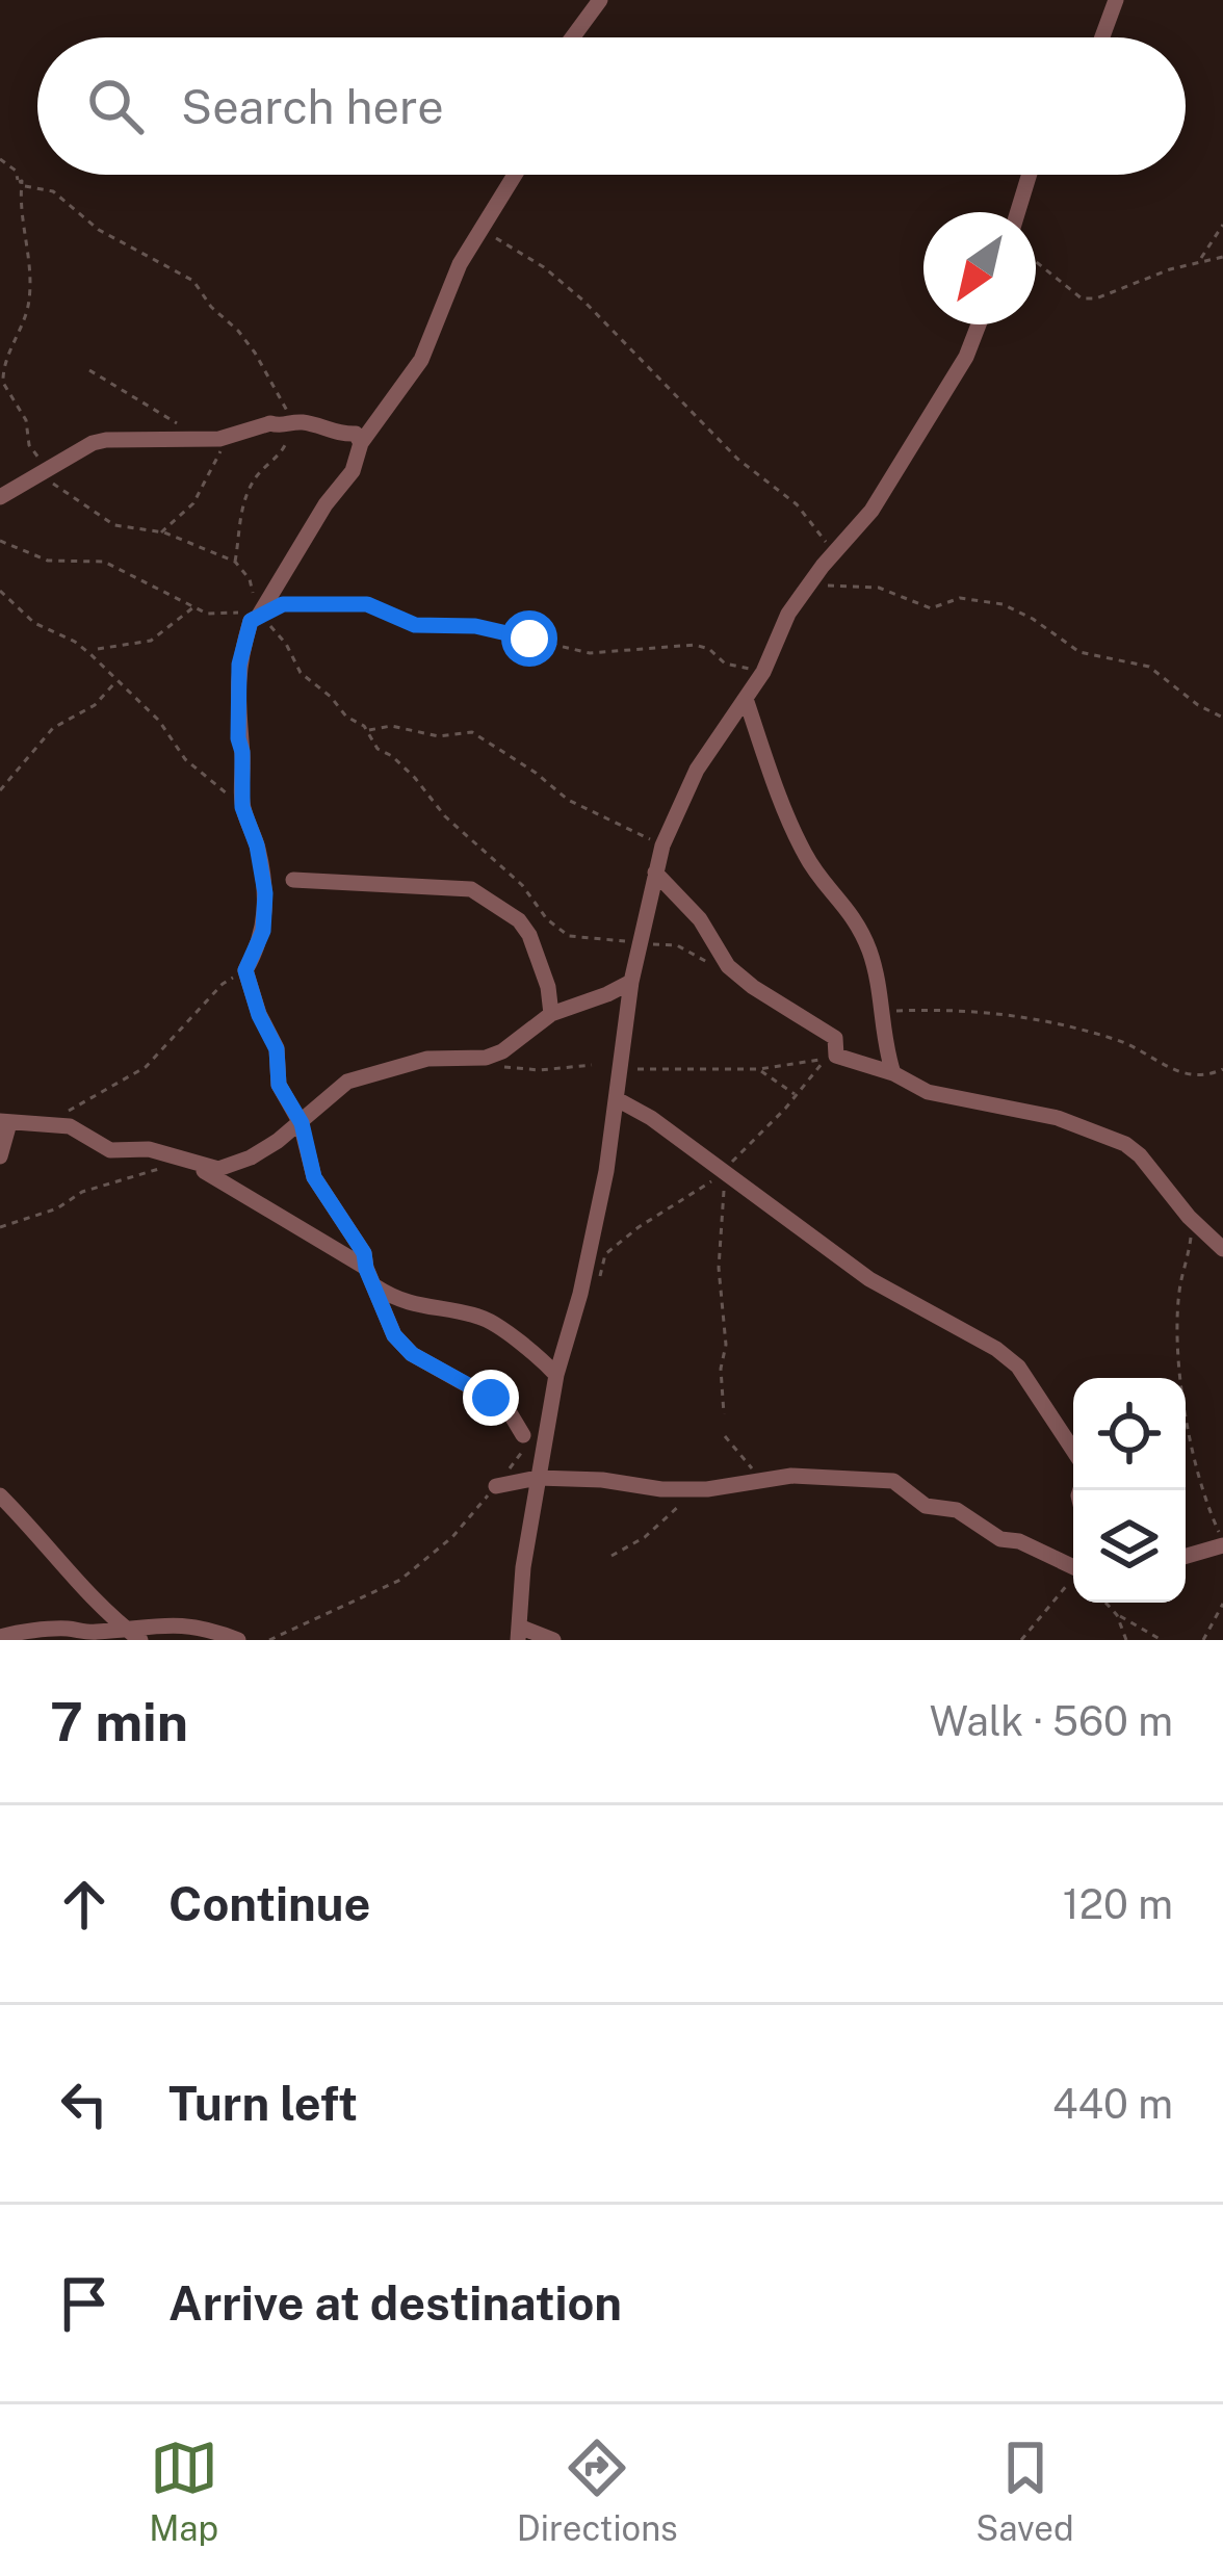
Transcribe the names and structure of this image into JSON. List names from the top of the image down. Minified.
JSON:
{"north":"bottom left","page":{"search":"Search here","heading":["7 min","Walk · 560 m"],"list":[["Continue","120 m"],["Turn left","440 m"],"Arrive at destination"],"nav":["Map","Directions","Saved"]}}
